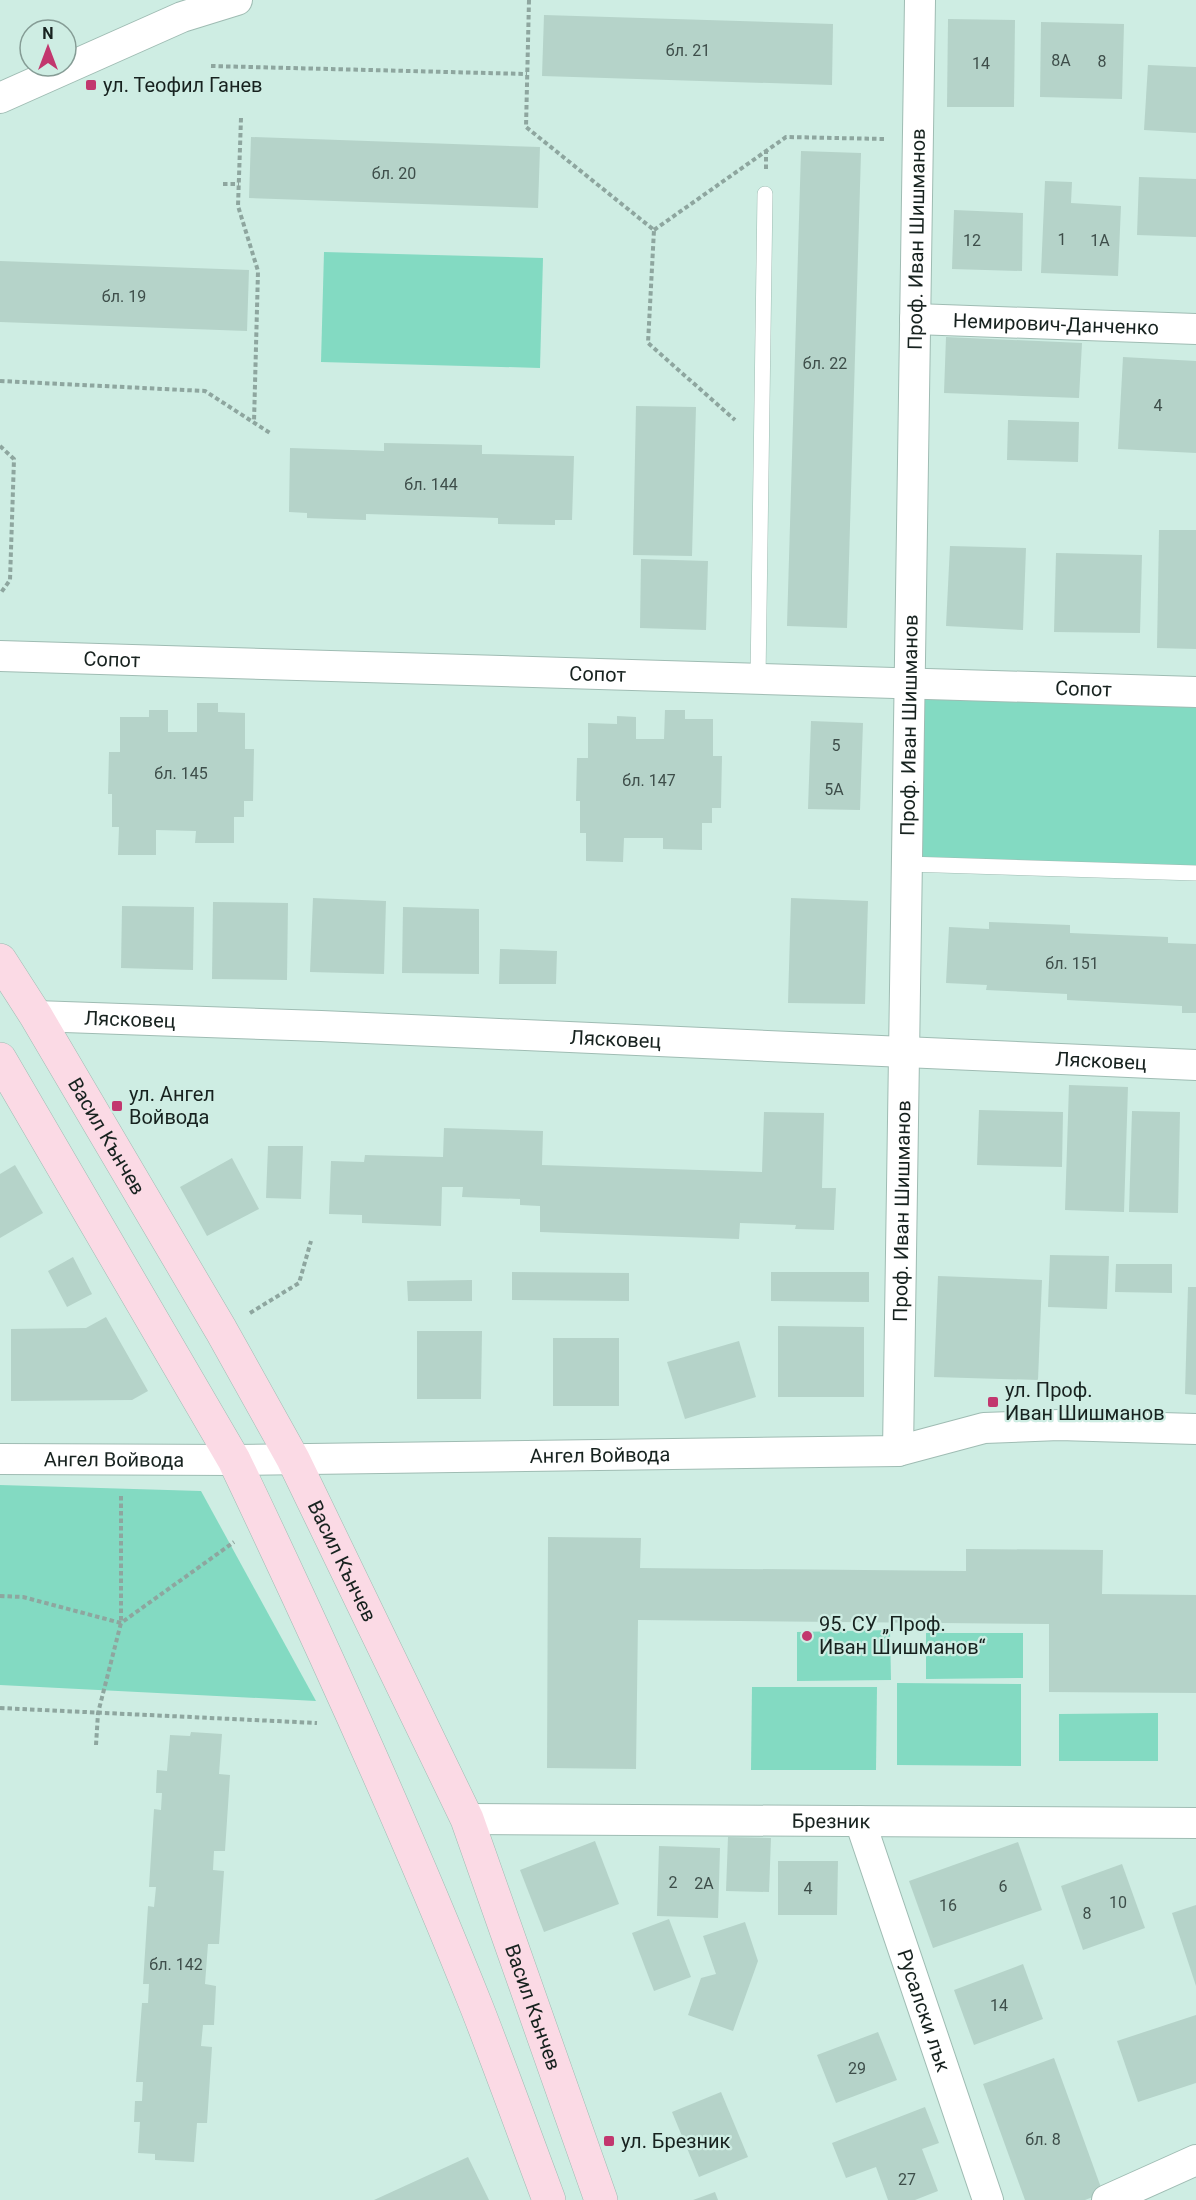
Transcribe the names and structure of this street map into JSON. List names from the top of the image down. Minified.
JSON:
{"streets":{"street":["Проф. Иван Шишманов","Немирович-Данченко","Сопот","Лясковец","Васил Кънчев","Ангел Войвода","Брезник","Русалски лък"]},"crossings":[["Проф. Иван Шишманов","Немирович-Данченко"],["Проф. Иван Шишманов","Сопот"],["Проф. Иван Шишманов","Лясковец"],["Проф. Иван Шишманов","Ангел Войвода"],["Лясковец","Васил Кънчев"],["Васил Кънчев","Ангел Войвода"],["Васил Кънчев","Брезник"],["Брезник","Русалски лък"]],"places":{"transit":["ул. Теофил Ганев","ул. Ангел Войвода","ул. Проф. Иван Шишманов","ул. Брезник"],"other":["95. СУ „Проф. Иван Шишманов“"]},"house_numbers":["бл. 21","8А","8","14","бл. 20","1","12","1А","бл. 19","бл. 22","4","бл. 144","5","бл. 145","бл. 147","5А","бл. 151","2","2А","6","4","10","16","8","бл. 142","14","29","бл. 8","27"],"north":"top"}
